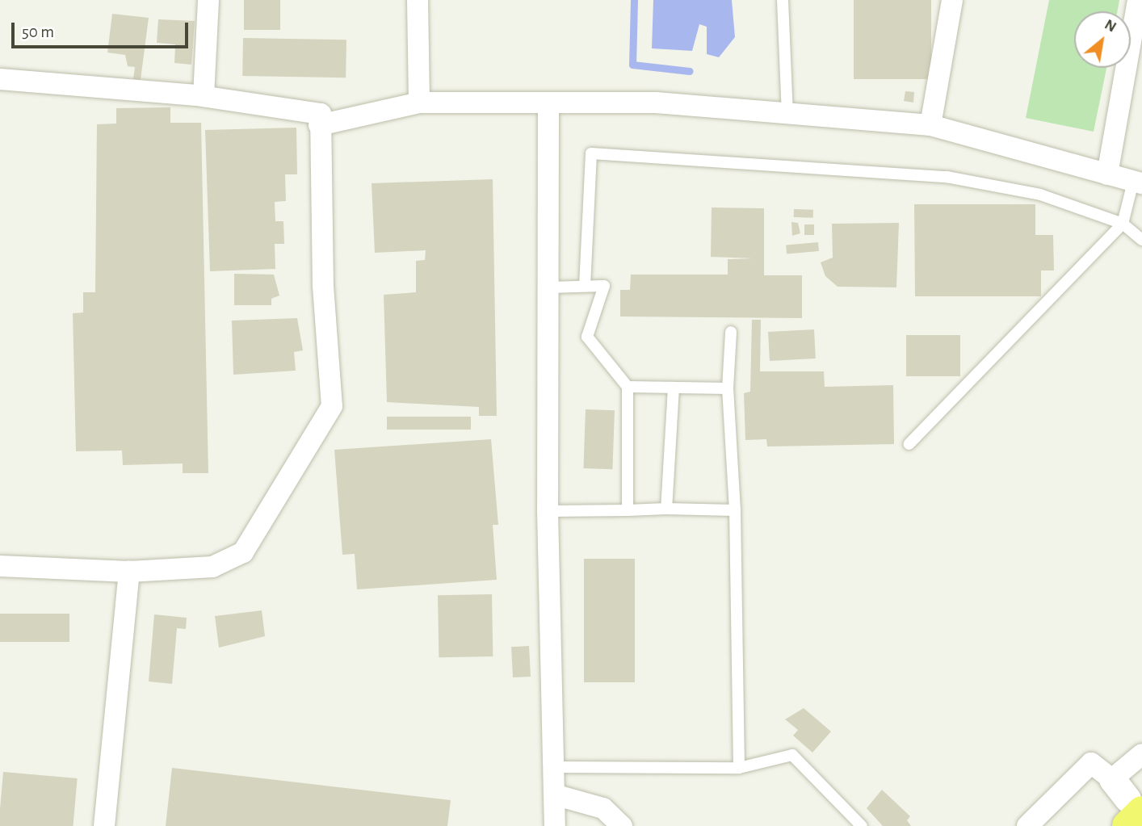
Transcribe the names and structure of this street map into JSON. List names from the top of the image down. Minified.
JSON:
{"scale_bar":"50 m","north":"top right"}
